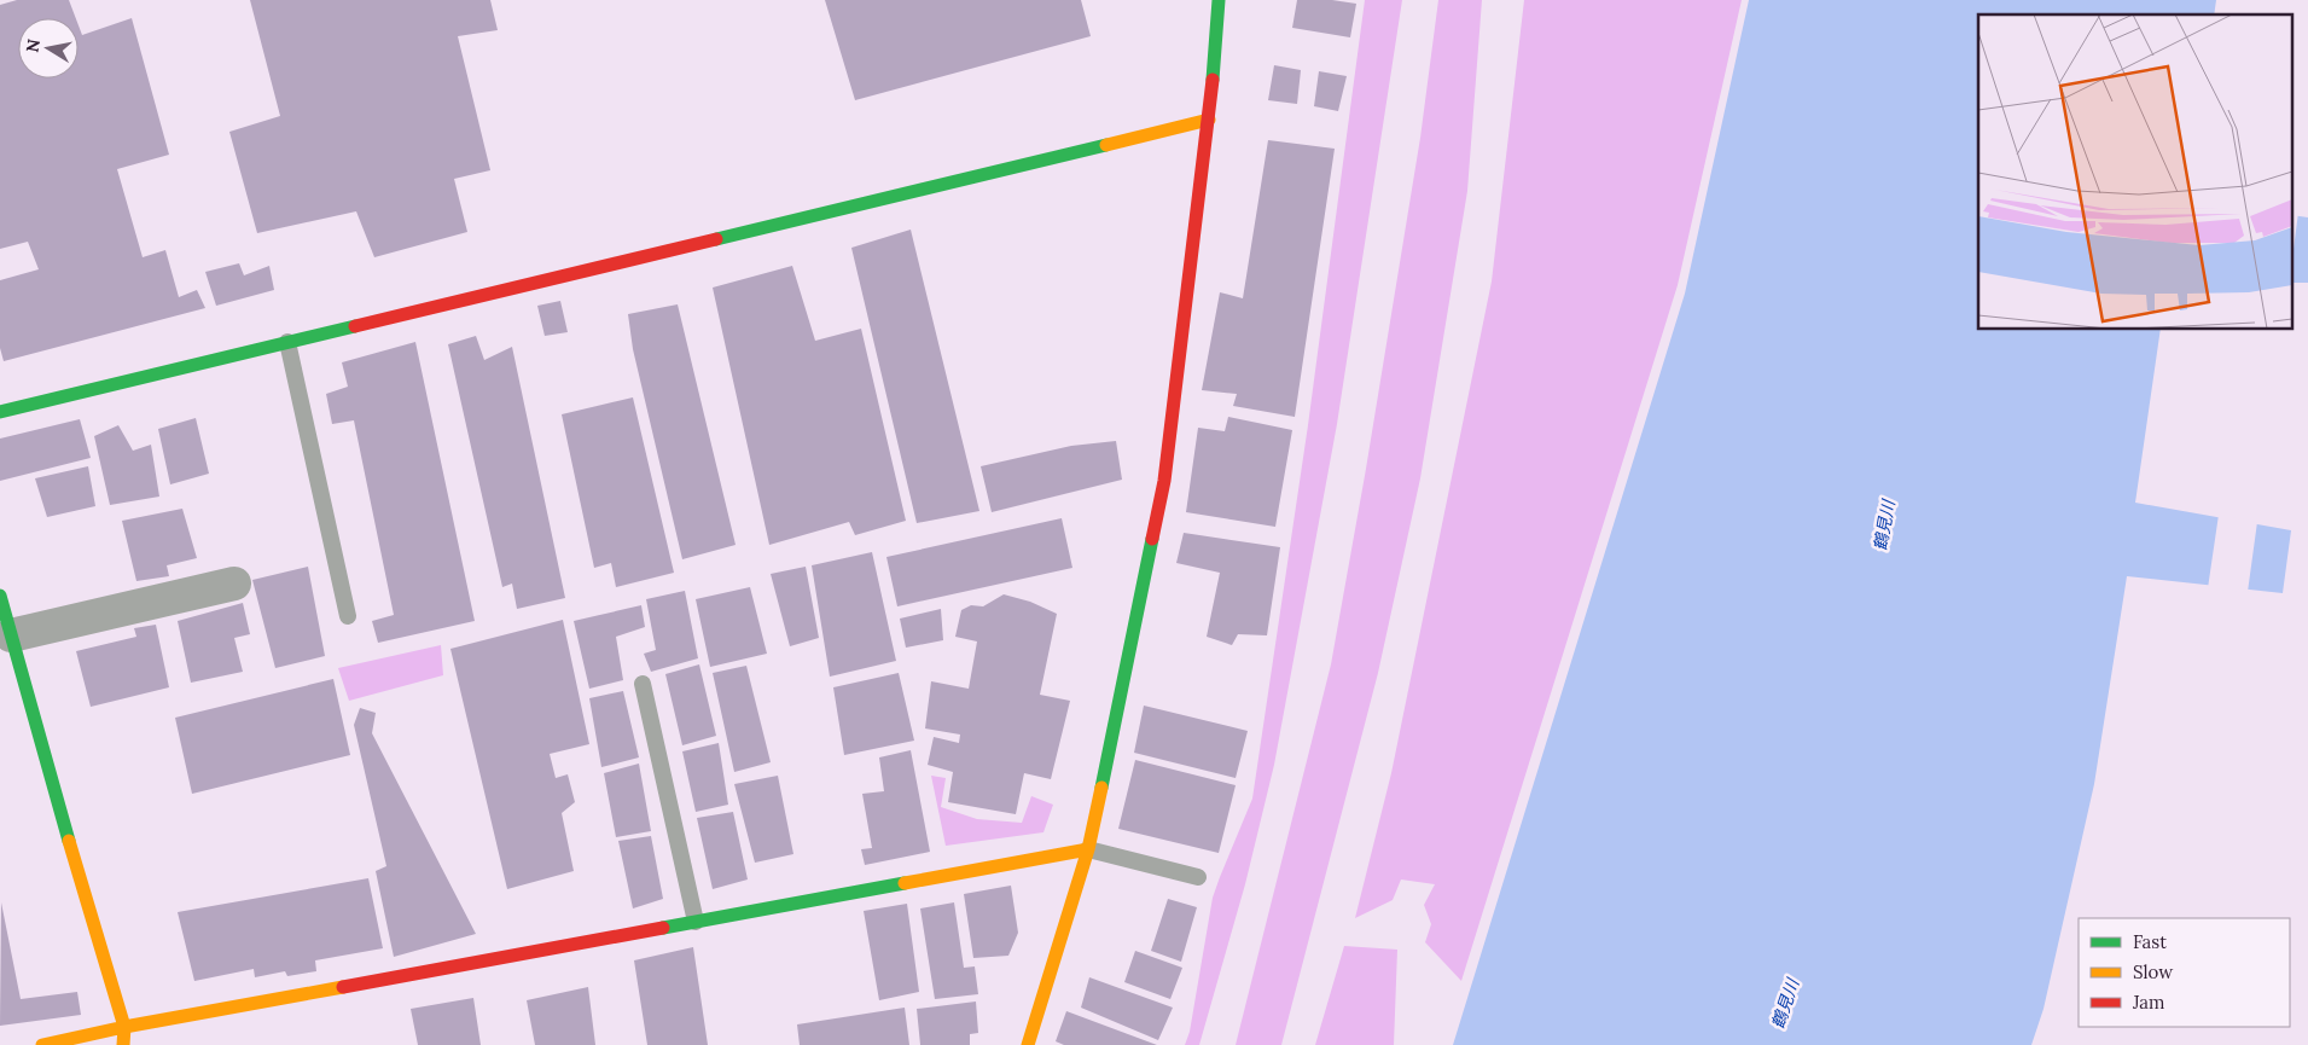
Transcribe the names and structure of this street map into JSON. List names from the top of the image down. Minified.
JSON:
{"water":["鶴見川"],"legend":["Fast","Slow","Jam"],"north":"left"}
